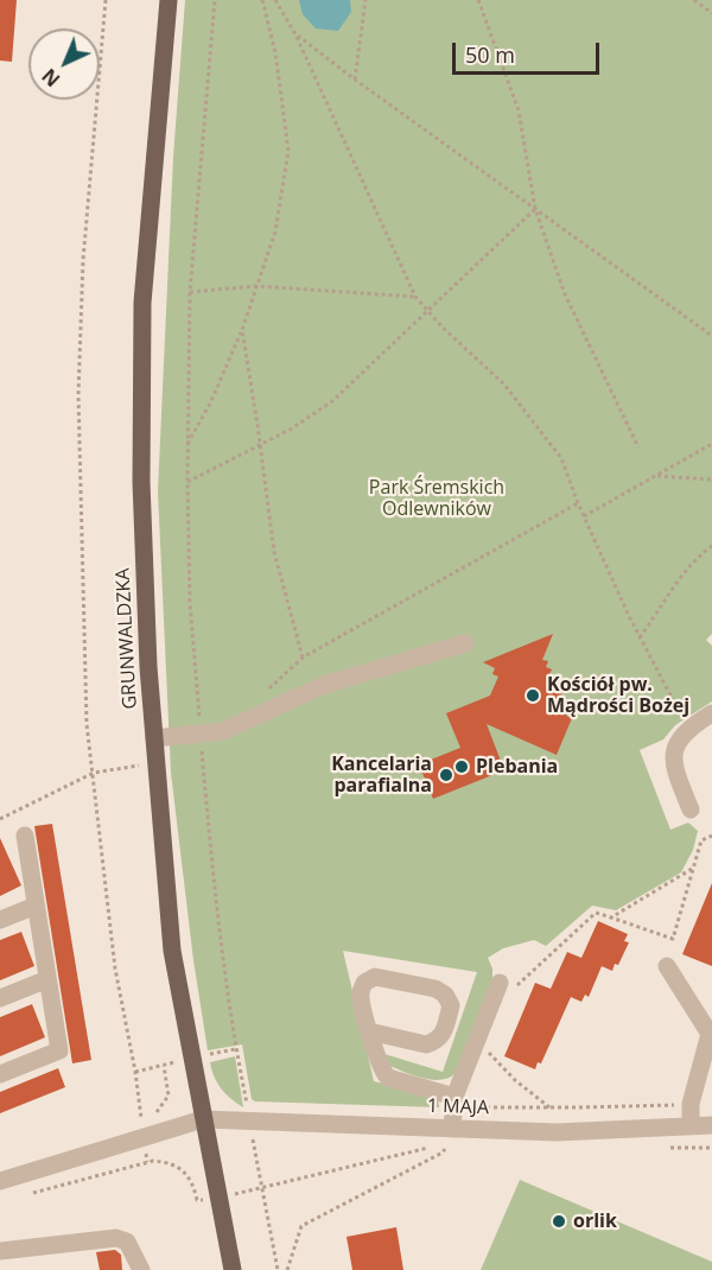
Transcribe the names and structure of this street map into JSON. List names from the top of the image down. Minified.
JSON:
{"streets":{"main road":["GRUNWALDZKA"],"street":["1 MAJA"]},"crossings":[["GRUNWALDZKA","1 MAJA"]],"parks":["Park Śremskich Odlewników"],"places":["Kościół pw. Mądrości Bożej","Plebania","Kancelaria parafialna","orlik"],"scale_bar":"50 m","north":"bottom left"}
